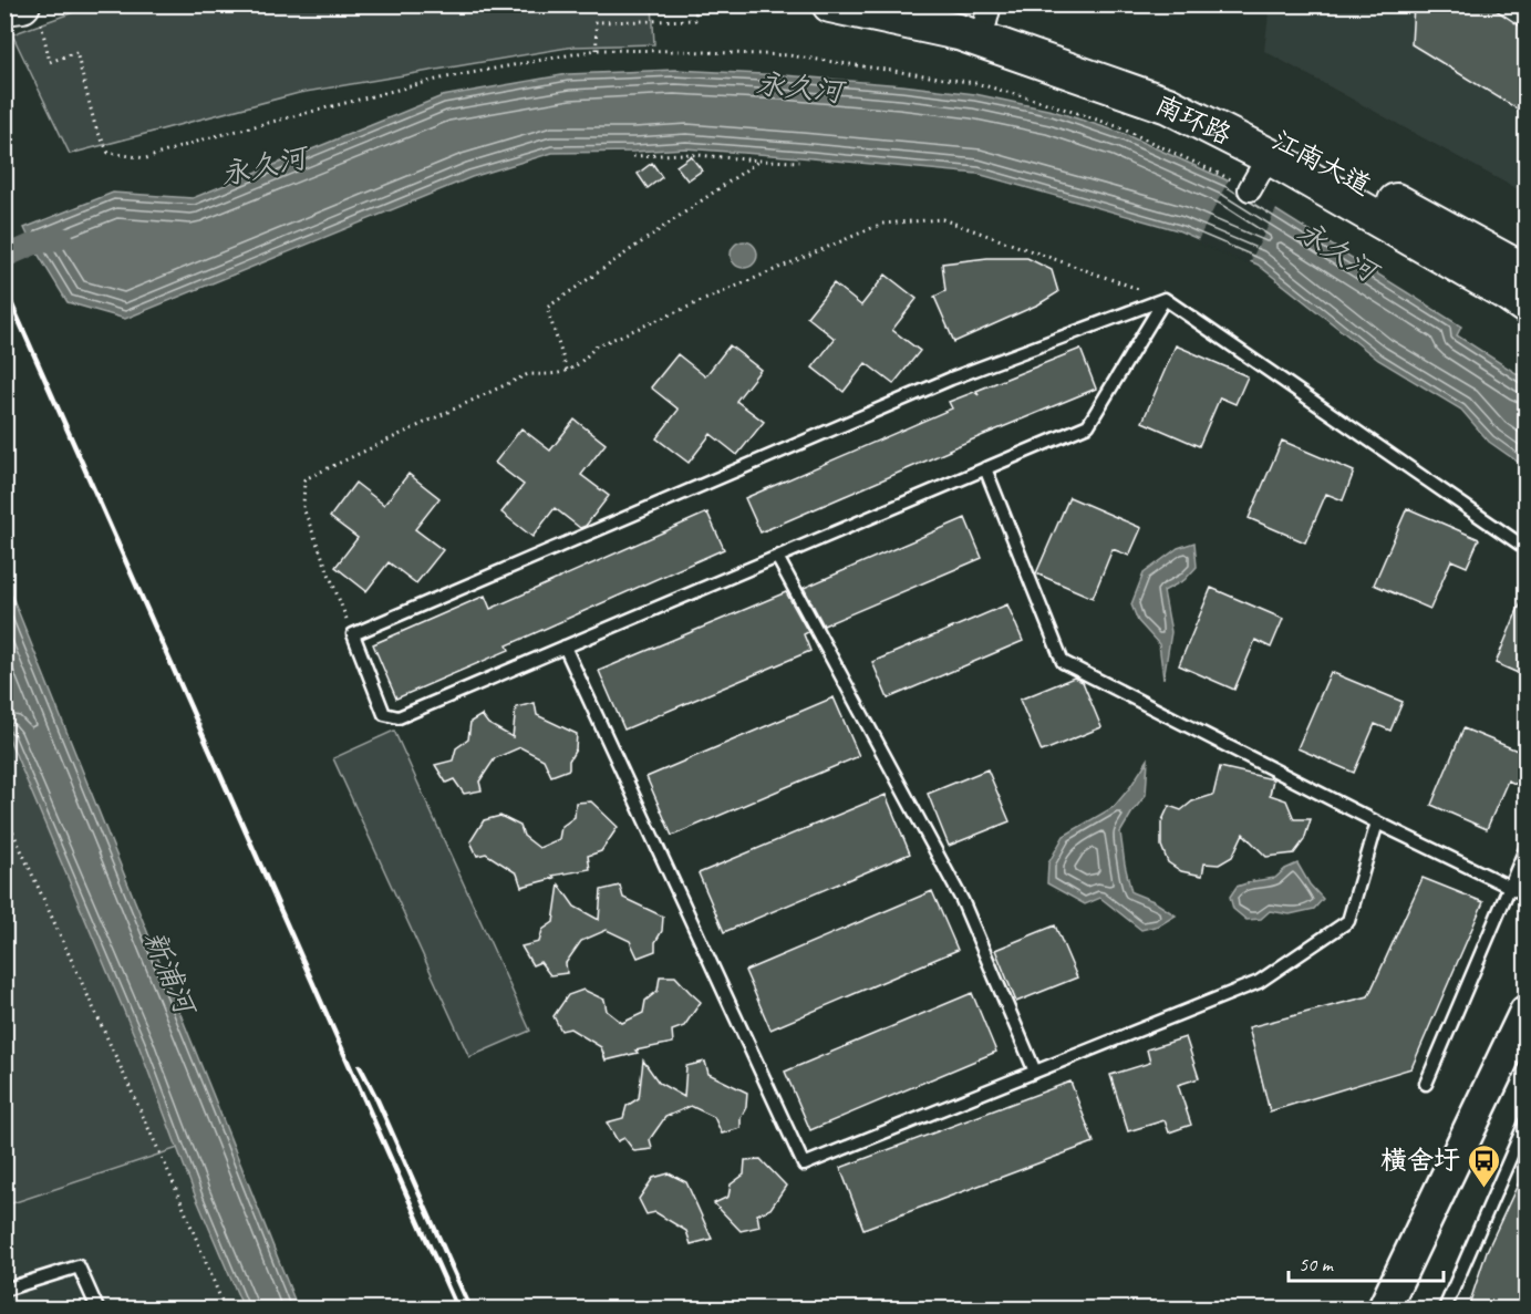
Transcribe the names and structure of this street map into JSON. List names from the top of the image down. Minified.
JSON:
{"streets":{"main road":["南环路","江南大道"]},"water":["永久河","新浦河"],"places":{"bus stop":["横舍圩"]},"scale_bar":"50 m"}
